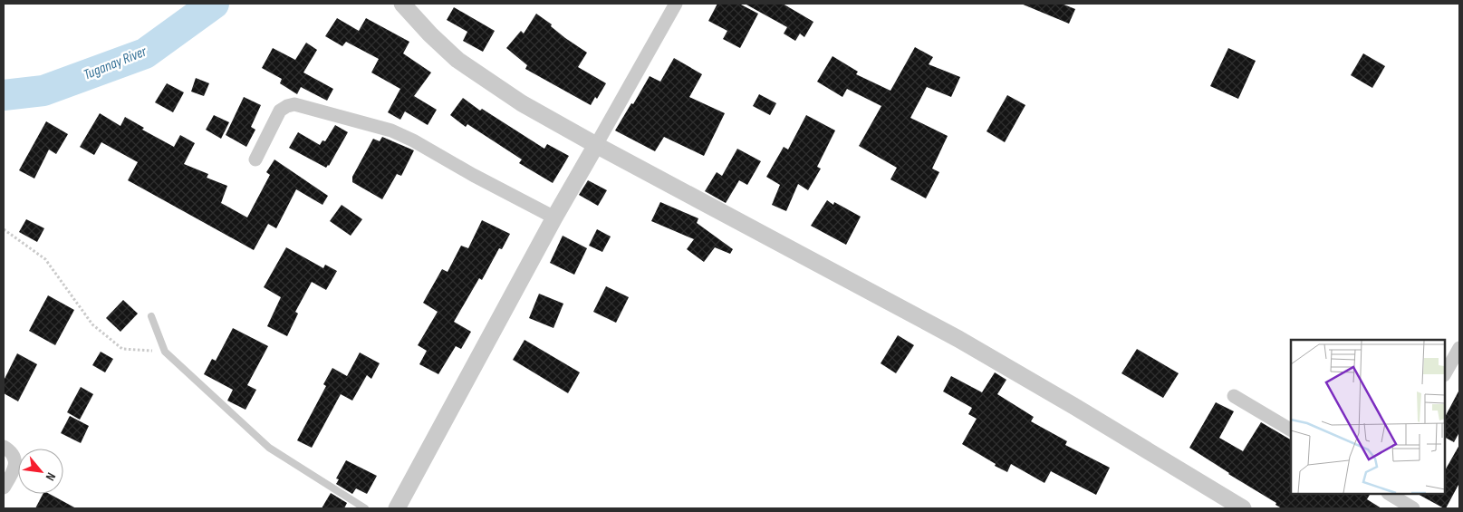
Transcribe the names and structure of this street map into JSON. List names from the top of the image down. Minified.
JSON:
{"water":["Tuganay River"],"north":"bottom right"}
